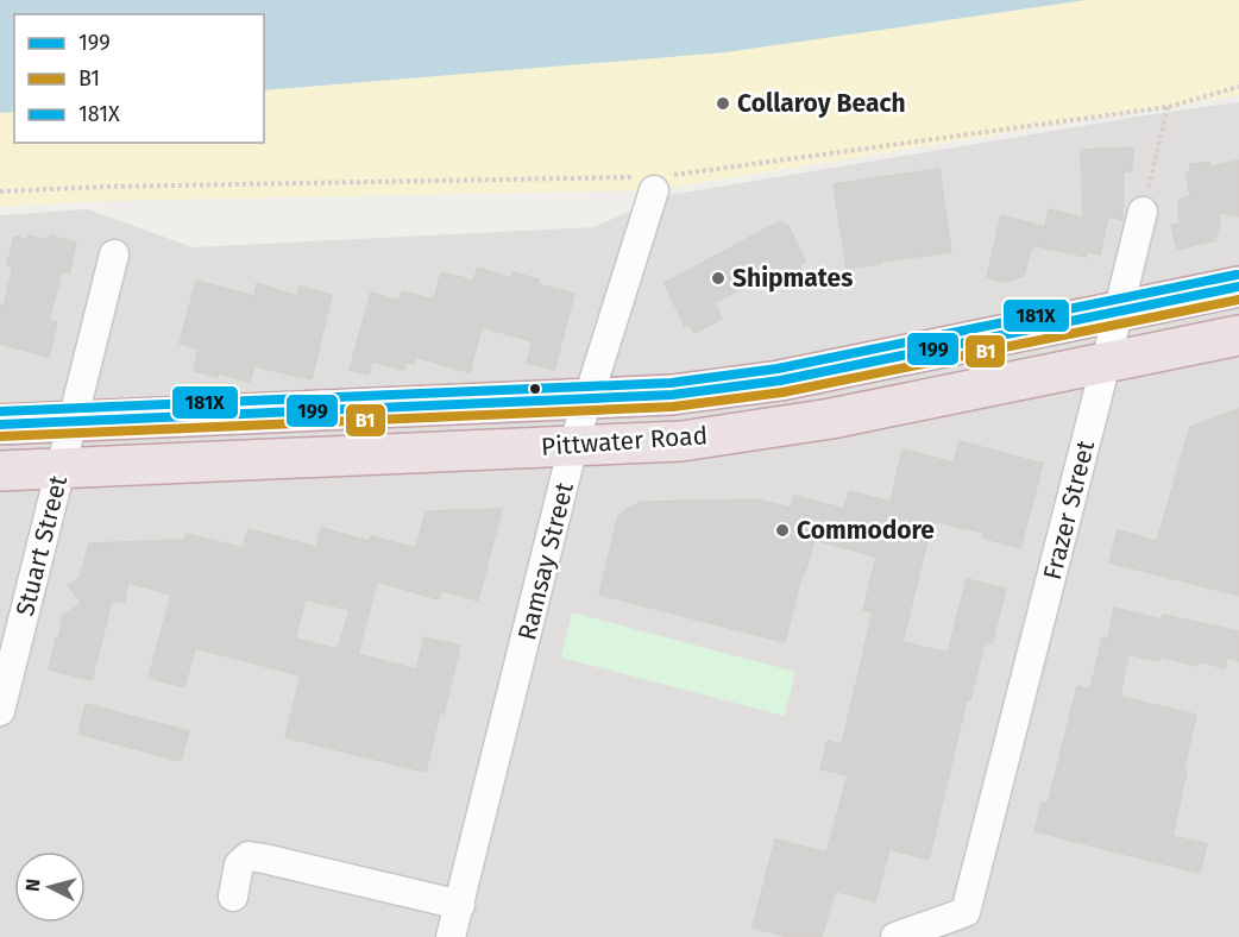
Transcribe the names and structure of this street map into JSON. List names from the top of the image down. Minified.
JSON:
{"streets":{"highway":["Pittwater Road"],"street":["Frazer Street","Stuart Street","Ramsay Street"]},"crossings":[["Pittwater Road","Frazer Street"],["Pittwater Road","Stuart Street"],["Pittwater Road","Ramsay Street"]],"places":["Collaroy Beach","Shipmates","Commodore"],"lines":["transit line 181X","transit line 199","transit line B1"],"legend":["199","B1","181X"],"north":"left"}
